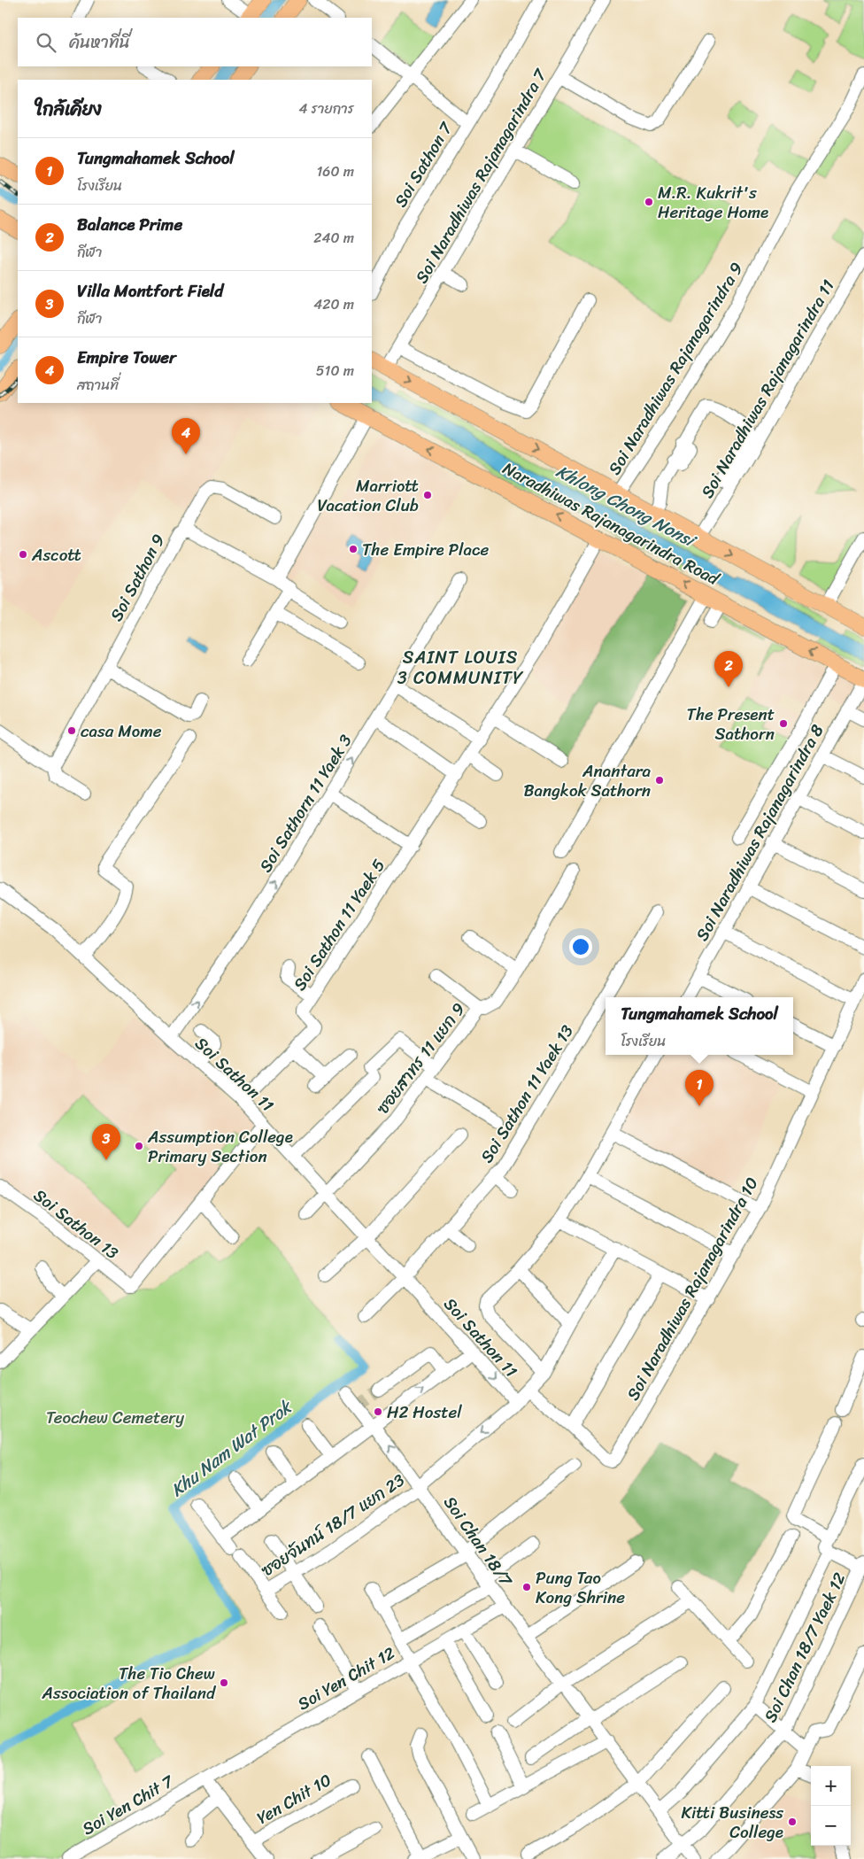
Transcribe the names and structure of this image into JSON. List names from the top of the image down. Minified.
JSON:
{"streets":{"main road":["Naradhiwas Rajanagarindra Road"],"street":["Soi Sathon 7","Soi Naradhiwas Rajanagarindra 7","Soi Naradhiwas Rajanagarindra 9","Soi Naradhiwas Rajanagarindra 11","Soi Sathon 9","Soi Sathorn 11 Yaek 3","Soi Naradhiwas Rajanagarindra 8","Soi Sathon 11 Yaek 5","ซอยสาทร 11 แยก 9","Soi Sathon 11","Soi Sathon 11 Yaek 13","Soi Sathon 13","Soi Naradhiwas Rajanagarindra 10","ซอยจันทน์ 18/7 แยก 23","Soi Chan 18/7","Soi Chan 18/7 Yaek 12","Soi Yen Chit 12","Yen Chit 10","Soi Yen Chit 7"]},"crossings":[["Soi Naradhiwas Rajanagarindra 7","Naradhiwas Rajanagarindra Road"],["Soi Naradhiwas Rajanagarindra 9","Naradhiwas Rajanagarindra Road"],["Soi Naradhiwas Rajanagarindra 11","Naradhiwas Rajanagarindra Road"],["Naradhiwas Rajanagarindra Road","Soi Naradhiwas Rajanagarindra 8"],["Naradhiwas Rajanagarindra Road","Soi Sathon 11 Yaek 5"],["Soi Sathorn 11 Yaek 3","Soi Sathon 11"],["Soi Sathon 11 Yaek 5","Soi Sathon 11"],["ซอยสาทร 11 แยก 9","Soi Sathon 11"],["Soi Sathon 11","Soi Sathon 11 Yaek 13"],["Soi Sathon 11","ซอยจันทน์ 18/7 แยก 23"],["Soi Naradhiwas Rajanagarindra 10","ซอยจันทน์ 18/7 แยก 23"],["ซอยจันทน์ 18/7 แยก 23","Soi Chan 18/7"],["Soi Chan 18/7","Soi Chan 18/7 Yaek 12"],["Soi Chan 18/7","Soi Yen Chit 12"],["Soi Yen Chit 12","Soi Yen Chit 7"]],"one_way":["Soi Sathorn 11 Yaek 3"],"districts":["SAINT LOUIS 3 COMMUNITY"],"water":["Khlong Chong Nonsi","Khu Nam Wat Prok"],"parks":["Teochew Cemetery"],"places":["M.R. Kukrit's Heritage Home","Marriott Vacation Club","The Empire Place","Ascott","The Present Sathorn","casa Mome","Anantara Bangkok Sathorn","Assumption College Primary Section","H2 Hostel","Pung Tao Kong Shrine","The Tio Chew Association of Thailand","Kitti Business College"],"page":{"search":"ค้นหาที่นี่","heading":["ใกล้เคียง","4 รายการ"],"list":[{"mark":"1","name":"Tungmahamek School","note":"โรงเรียน","value":"160 m"},{"mark":"2","name":"Balance Prime","note":"กีฬา","value":"240 m"},{"mark":"3","name":"Villa Montfort Field","note":"กีฬา","value":"420 m"},{"mark":"4","name":"Empire Tower","note":"สถานที่","value":"510 m"}],"pins":["4","2","1","3"],"popup":["Tungmahamek School","โรงเรียน"],"map_buttons":["+","−"]}}
